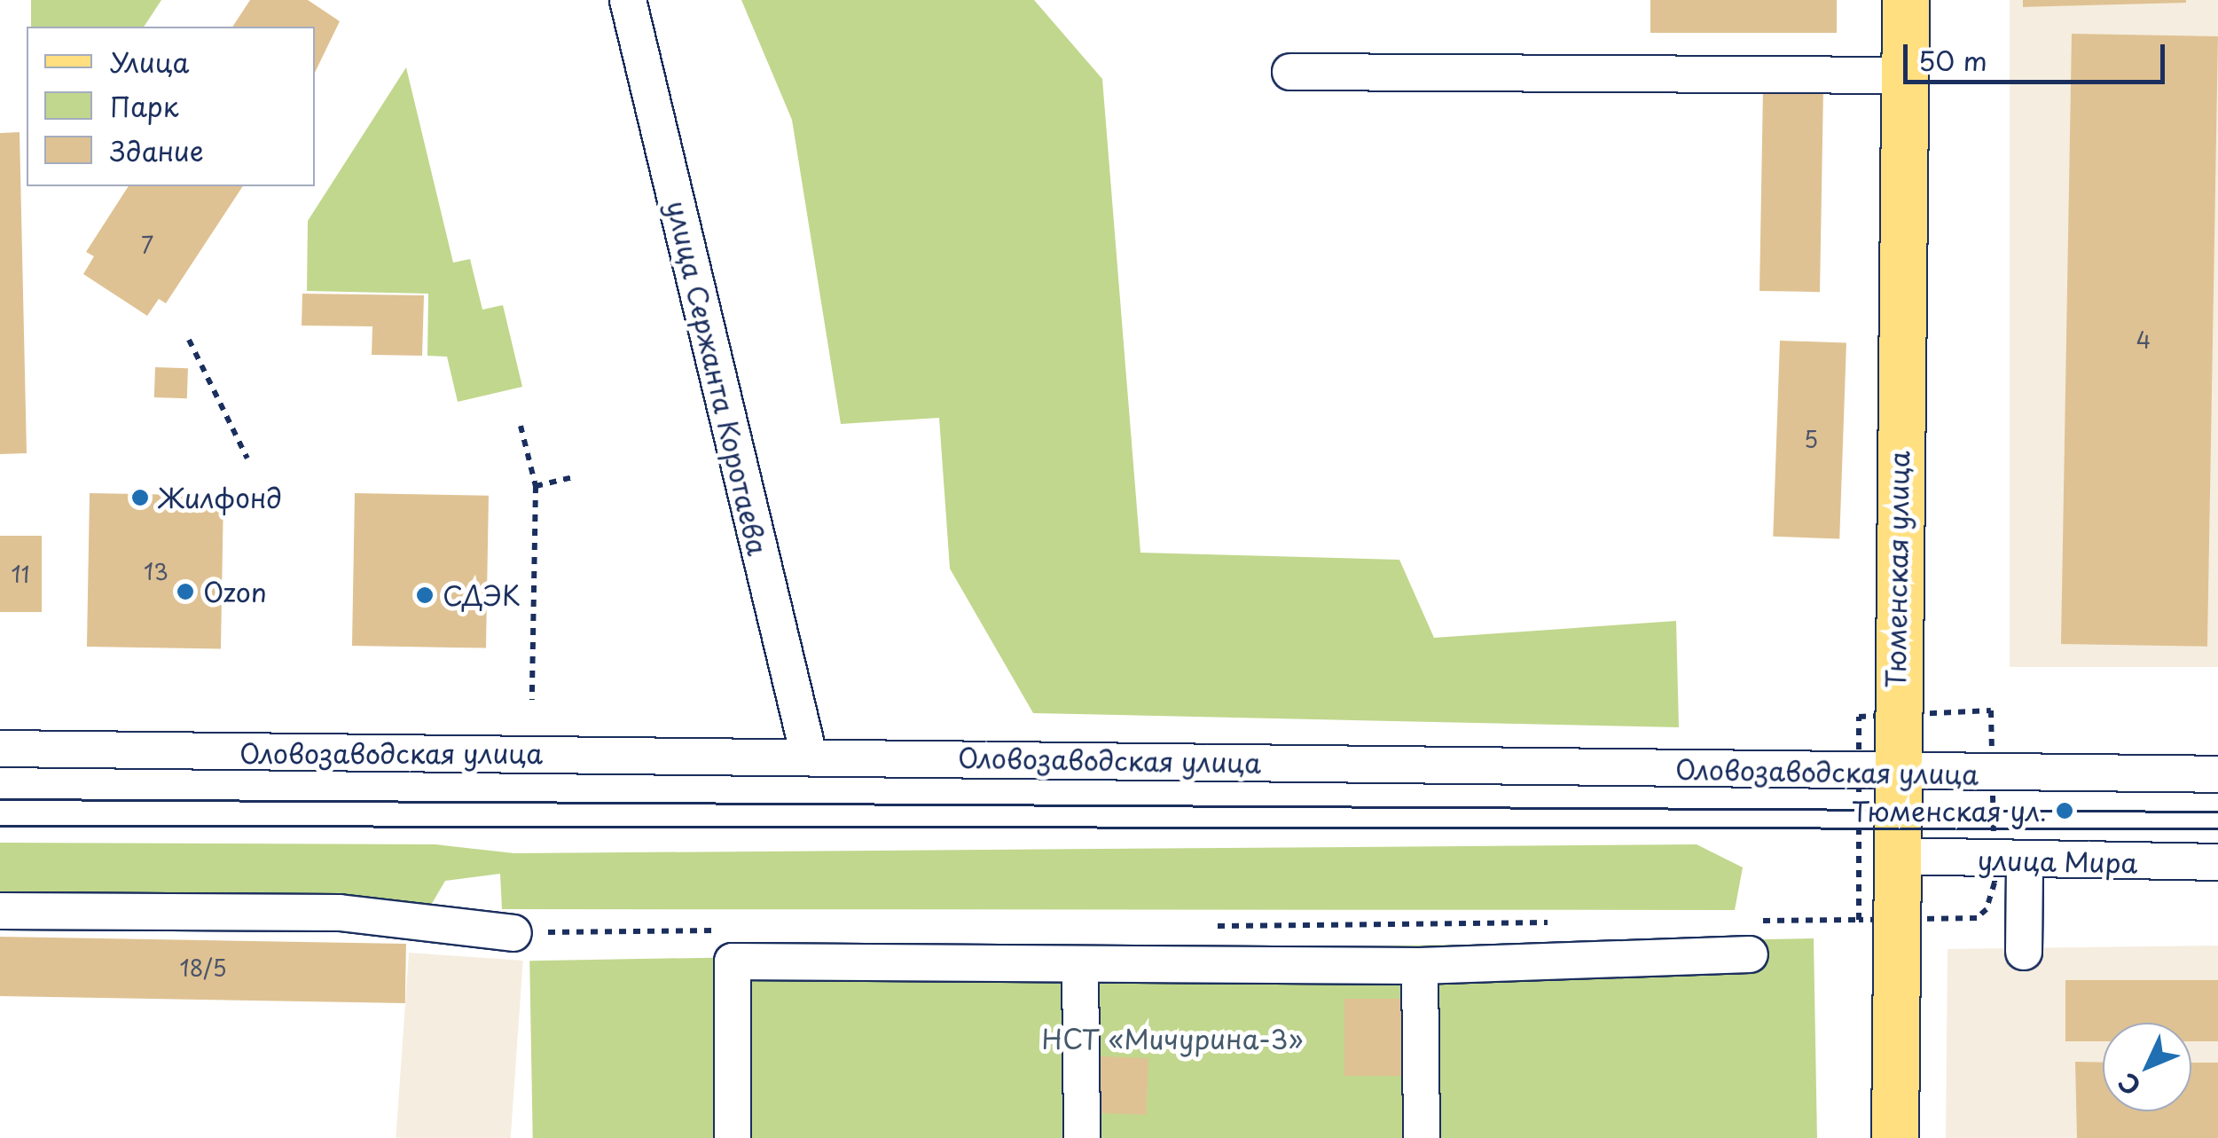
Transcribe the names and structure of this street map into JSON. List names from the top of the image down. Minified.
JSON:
{"streets":{"main road":["Тюменская улица"],"street":["улица Сержанта Коротаева","Оловозаводская улица","улица Мира"]},"crossings":[["улица Сержанта Коротаева","Оловозаводская улица"],["Тюменская улица","Оловозаводская улица"],["Тюменская улица","улица Мира"]],"parks":["НСТ «Мичурина-3»"],"places":["Жилфонд","Ozon","СДЭК","Тюменская ул."],"house_numbers":["7","4","5","13","11","18/5"],"legend":["Улица","Парк","Здание"],"scale_bar":"50 m","north":"bottom left"}
